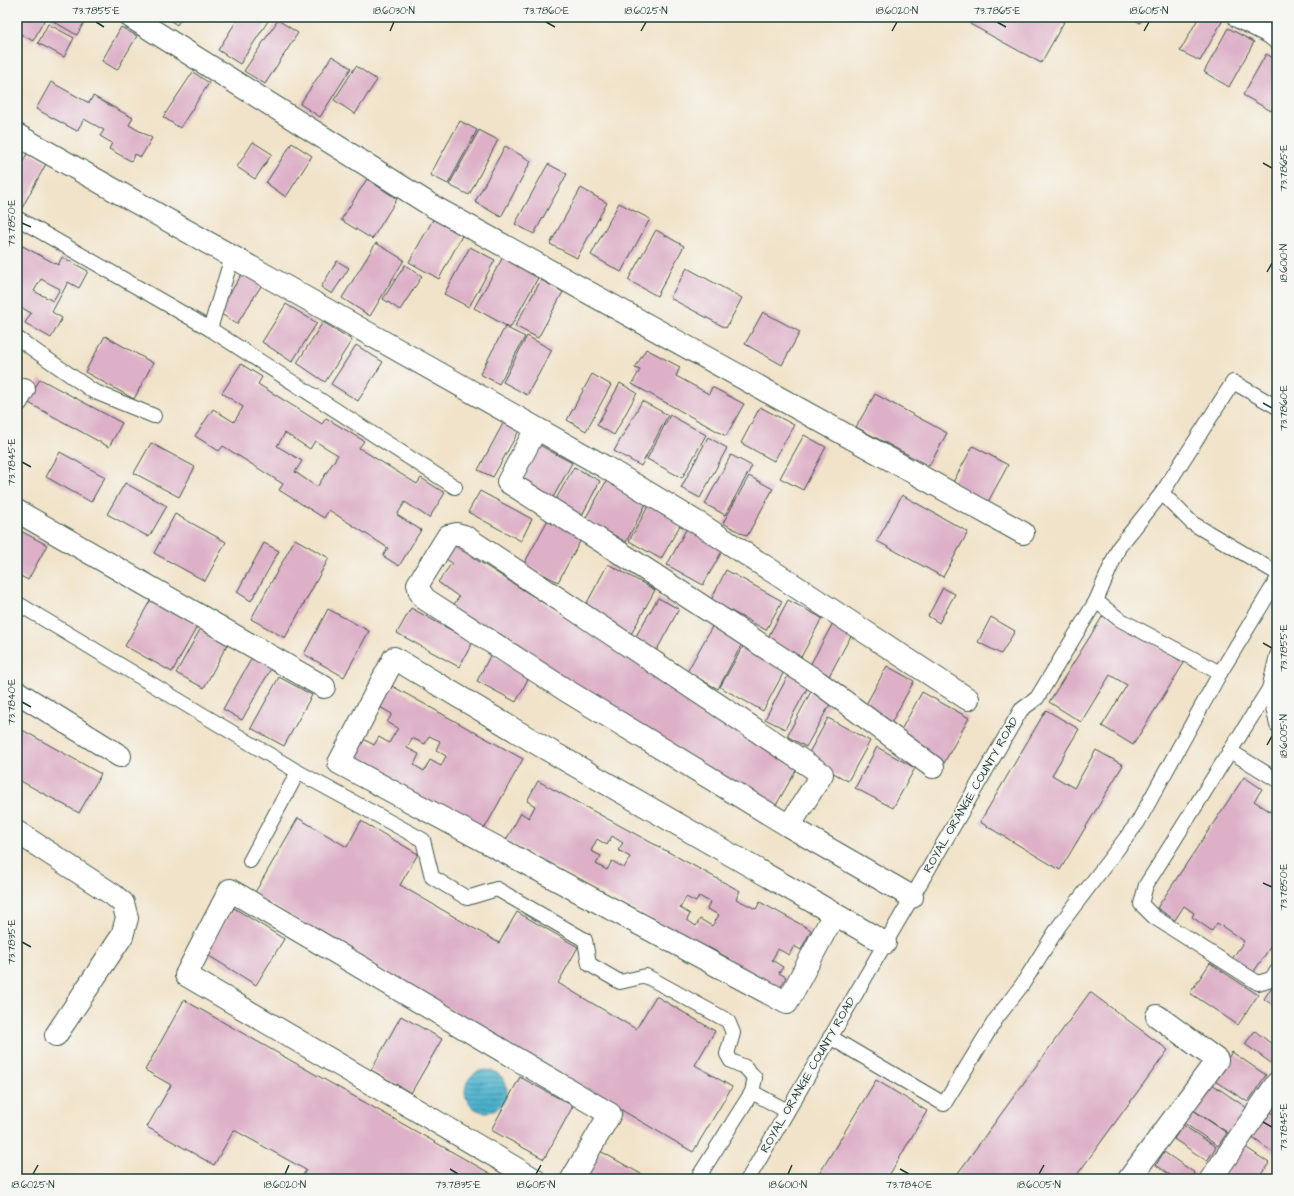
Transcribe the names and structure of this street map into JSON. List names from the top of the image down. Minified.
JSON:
{"streets":{"lane":["ROYAL ORANGE COUNTY ROAD"]},"coordinates":["73.7855°E","18.6030°N","73.7860°E","18.6025°N","18.6020°N","73.7865°E","18.6015°N","73.7850°E","18.6010°N","73.7845°E","73.7840°E","18.6005°N","73.7835°E"]}
